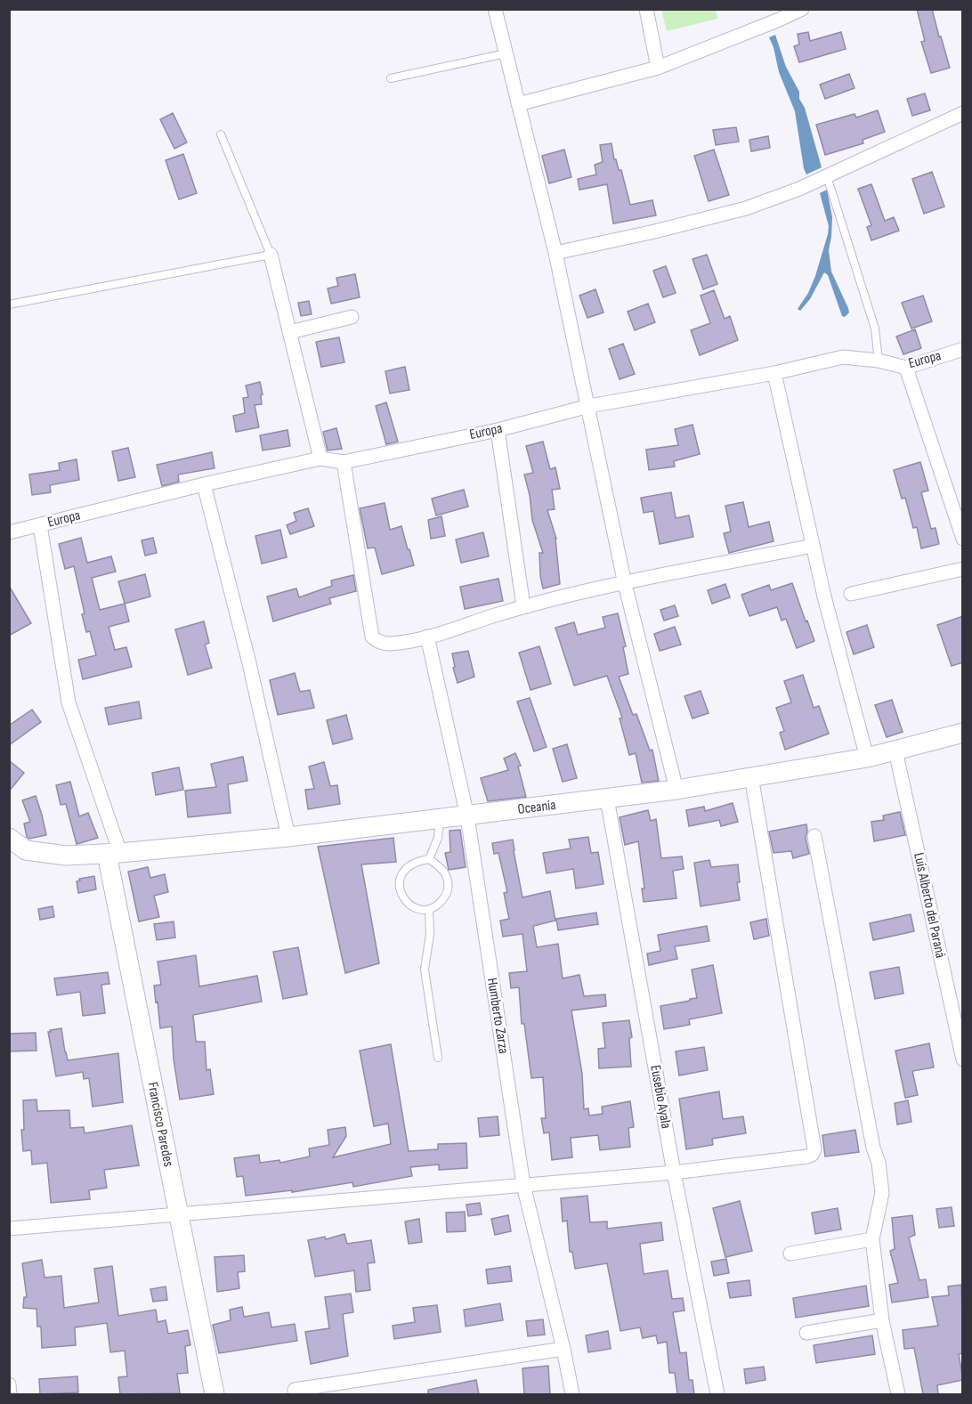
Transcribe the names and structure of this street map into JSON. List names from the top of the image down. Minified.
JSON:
{"streets":{"street":["Europa","Oceanía","Luis Alberto del Paraná","Humberto Zarza","Eusebio Ayala","Francisco Paredes"]},"crossings":[["Oceanía","Luis Alberto del Paraná"],["Oceanía","Humberto Zarza"],["Oceanía","Eusebio Ayala"],["Oceanía","Francisco Paredes"]]}
